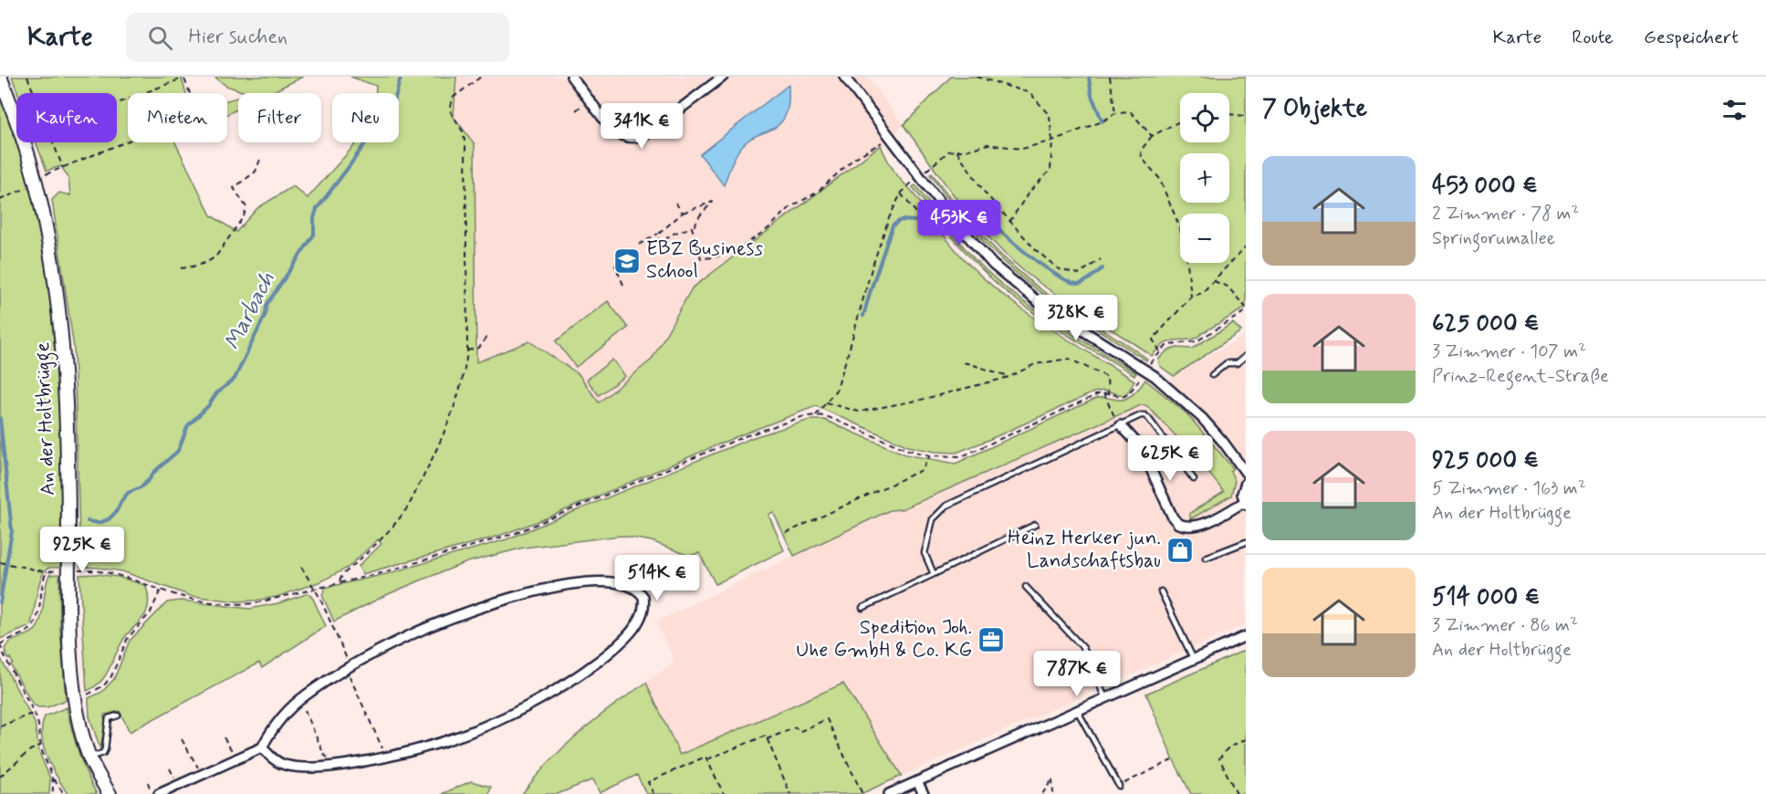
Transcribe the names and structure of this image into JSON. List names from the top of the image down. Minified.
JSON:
{"streets":{"street":["An der Holtbrügge"]},"water":["Marbach"],"places":{"school or university":["EBZ Business School"],"shop":["Heinz Herker jun. Landschaftsbau"],"office":["Spedition Joh. Uhe GmbH & Co. KG"]},"page":{"header":"Karte","search":"Hier suchen","nav":["Karte","Route","Gespeichert"],"heading":"7 Objekte","map_buttons":["+","−"],"chip":["Kaufen","Mieten","Filter","Neu"],"price":["341K €","453K €","328K €","625K €","925K €","514K €","787K €"],"list":[{"name":"453 000 €","note":"2 Zimmer · 78 m² · Springorumallee"},{"name":"625 000 €","note":"3 Zimmer · 107 m² · Prinz-Regent-Straße"},{"name":"925 000 €","note":"5 Zimmer · 163 m² · An der Holtbrügge"},{"name":"514 000 €","note":"3 Zimmer · 86 m² · An der Holtbrügge"}]}}
